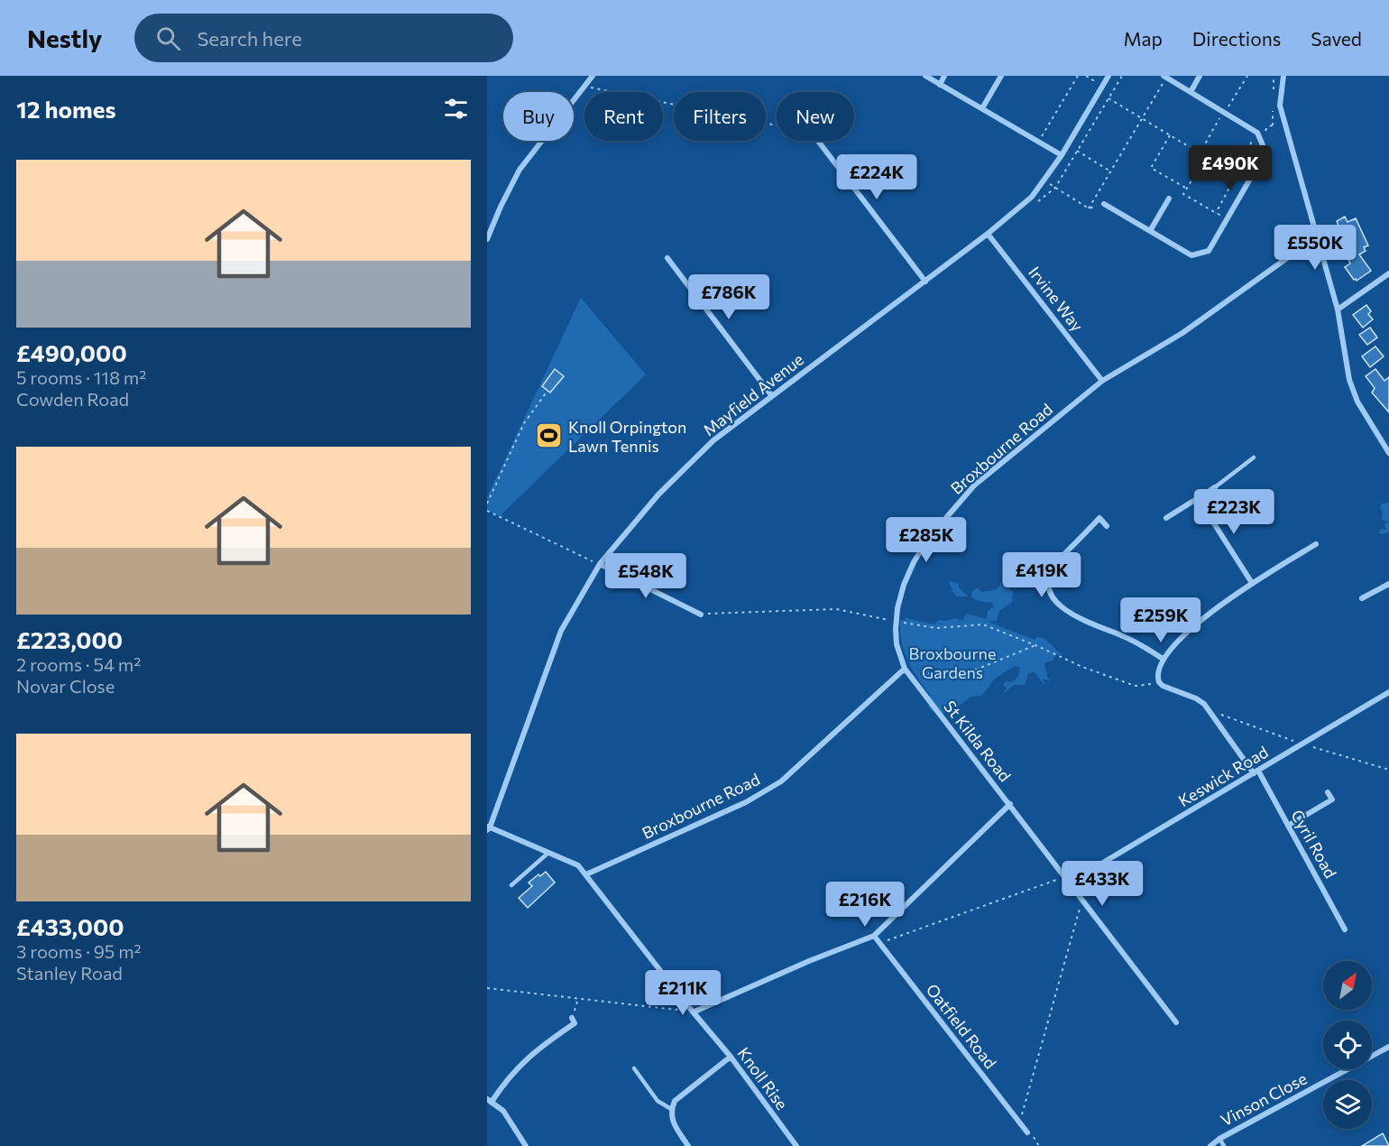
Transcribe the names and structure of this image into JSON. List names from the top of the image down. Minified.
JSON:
{"streets":{"street":["Irvine Way","Mayfield Avenue","Broxbourne Road","St Kilda Road","Keswick Road","Cyril Road","Oatfield Road","Knoll Rise","Vinson Close"]},"crossings":[["Irvine Way","Mayfield Avenue"],["Irvine Way","Broxbourne Road"],["Mayfield Avenue","Knoll Rise"],["Broxbourne Road","St Kilda Road"],["Broxbourne Road","Knoll Rise"],["St Kilda Road","Keswick Road"],["Keswick Road","Cyril Road"]],"parks":["Broxbourne Gardens"],"places":{"sports":["Knoll Orpington Lawn Tennis"]},"north":"top right","page":{"header":"Nestly","search":"Search here","nav":["Map","Directions","Saved"],"heading":"12 homes","chip":["Buy","Rent","Filters","New"],"list":[{"name":"£490,000","note":"5 rooms · 118 m² · Cowden Road"},{"name":"£223,000","note":"2 rooms · 54 m² · Novar Close"},{"name":"£433,000","note":"3 rooms · 95 m² · Stanley Road"}],"price":["£490K","£224K","£550K","£786K","£223K","£285K","£419K","£548K","£259K","£433K","£216K","£211K"]}}
